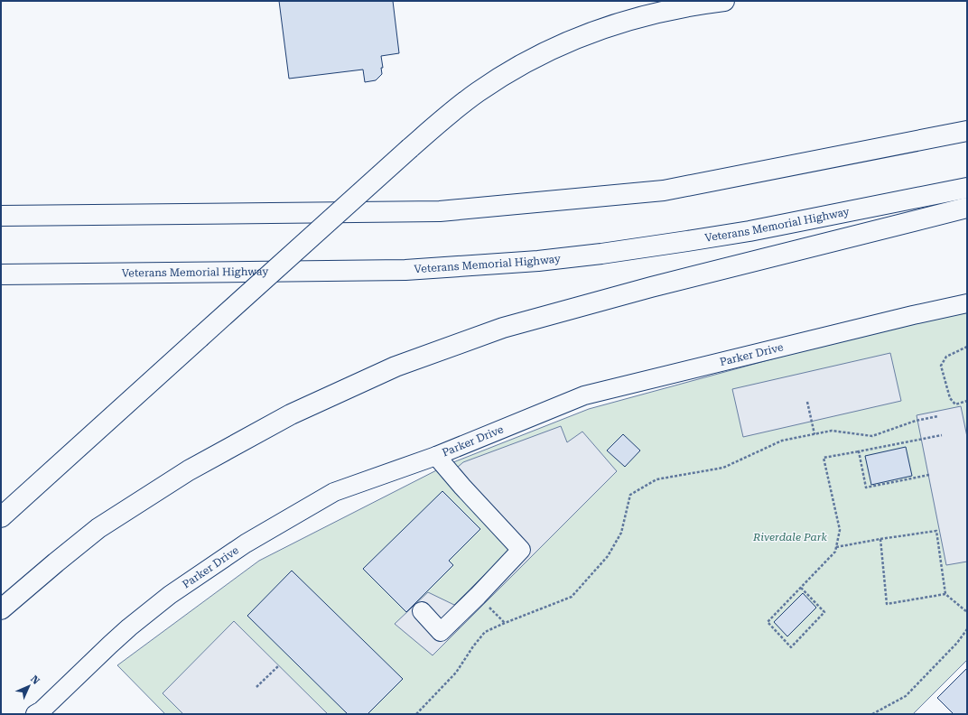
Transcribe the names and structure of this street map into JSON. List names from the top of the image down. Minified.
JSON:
{"streets":{"highway":["Veterans Memorial Highway"],"street":["Parker Drive"]},"parks":["Riverdale Park"],"north":"top right"}
